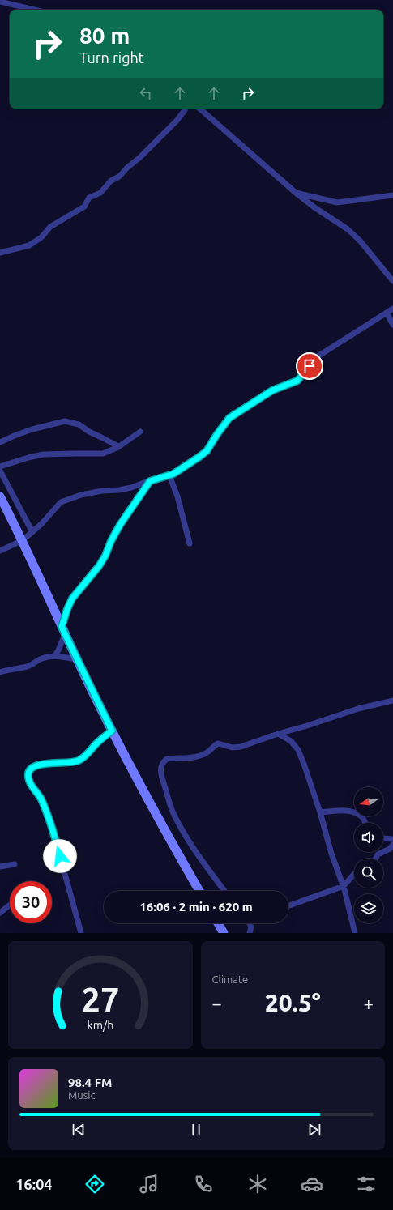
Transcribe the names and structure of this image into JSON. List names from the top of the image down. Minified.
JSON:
{"north":"left","page":{"turn":["80 m","Turn right"],"limit":"30","trip":"16:06 · 2 min · 620 m","tile":"Climate","heat":["−","20.5°","+"],"song":["98.4 FM","Music"],"tabs":"16:04","gauge":["27","km/h"]}}
